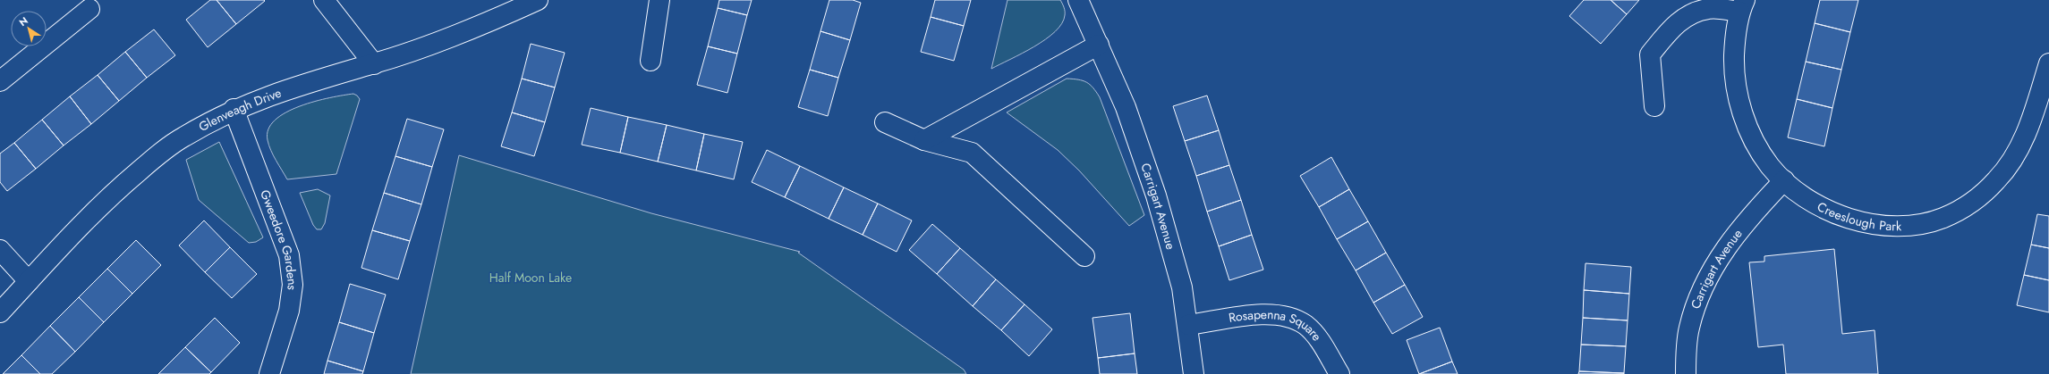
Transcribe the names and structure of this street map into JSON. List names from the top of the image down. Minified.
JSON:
{"streets":{"street":["Glenveagh Drive","Carrigart Avenue","Creeslough Park","Gweedore Gardens","Rosapenna Square"]},"crossings":[["Glenveagh Drive","Gweedore Gardens"],["Carrigart Avenue","Creeslough Park"],["Carrigart Avenue","Rosapenna Square"]],"parks":["Half Moon Lake"],"north":"top left"}
